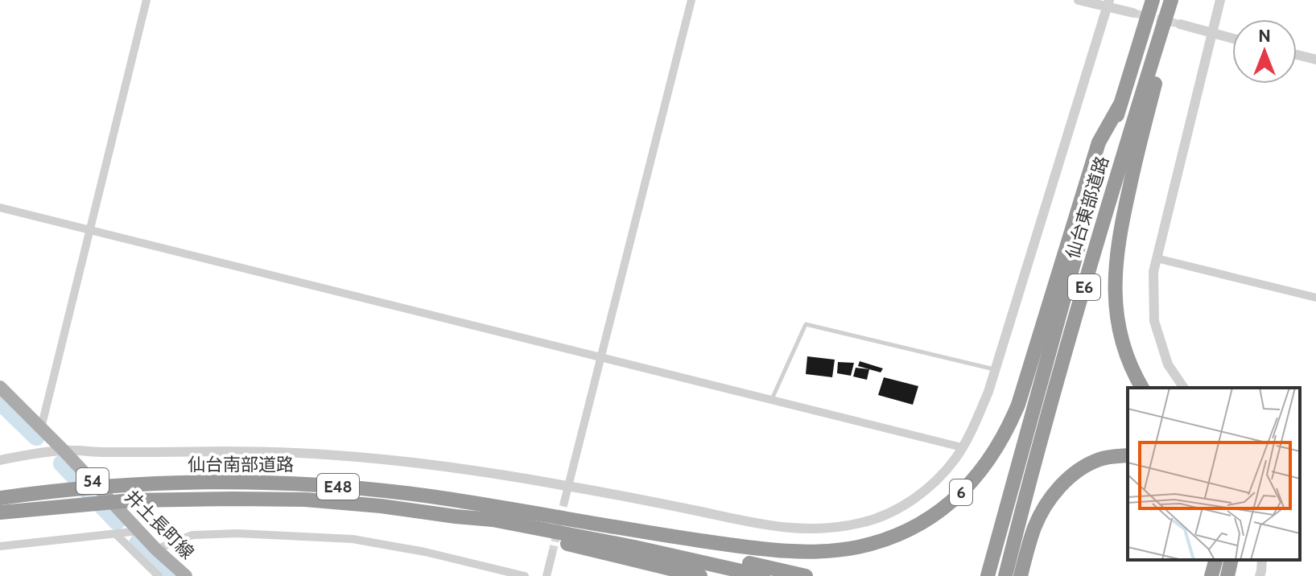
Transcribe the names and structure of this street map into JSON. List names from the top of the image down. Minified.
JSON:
{"streets":{"highway":["仙台東部道路","E6","仙台南部道路","E48","6"],"main road":["54","井土長町線"]},"crossings":[["仙台東部道路","6"],["仙台南部道路","6"]],"north":"top"}
